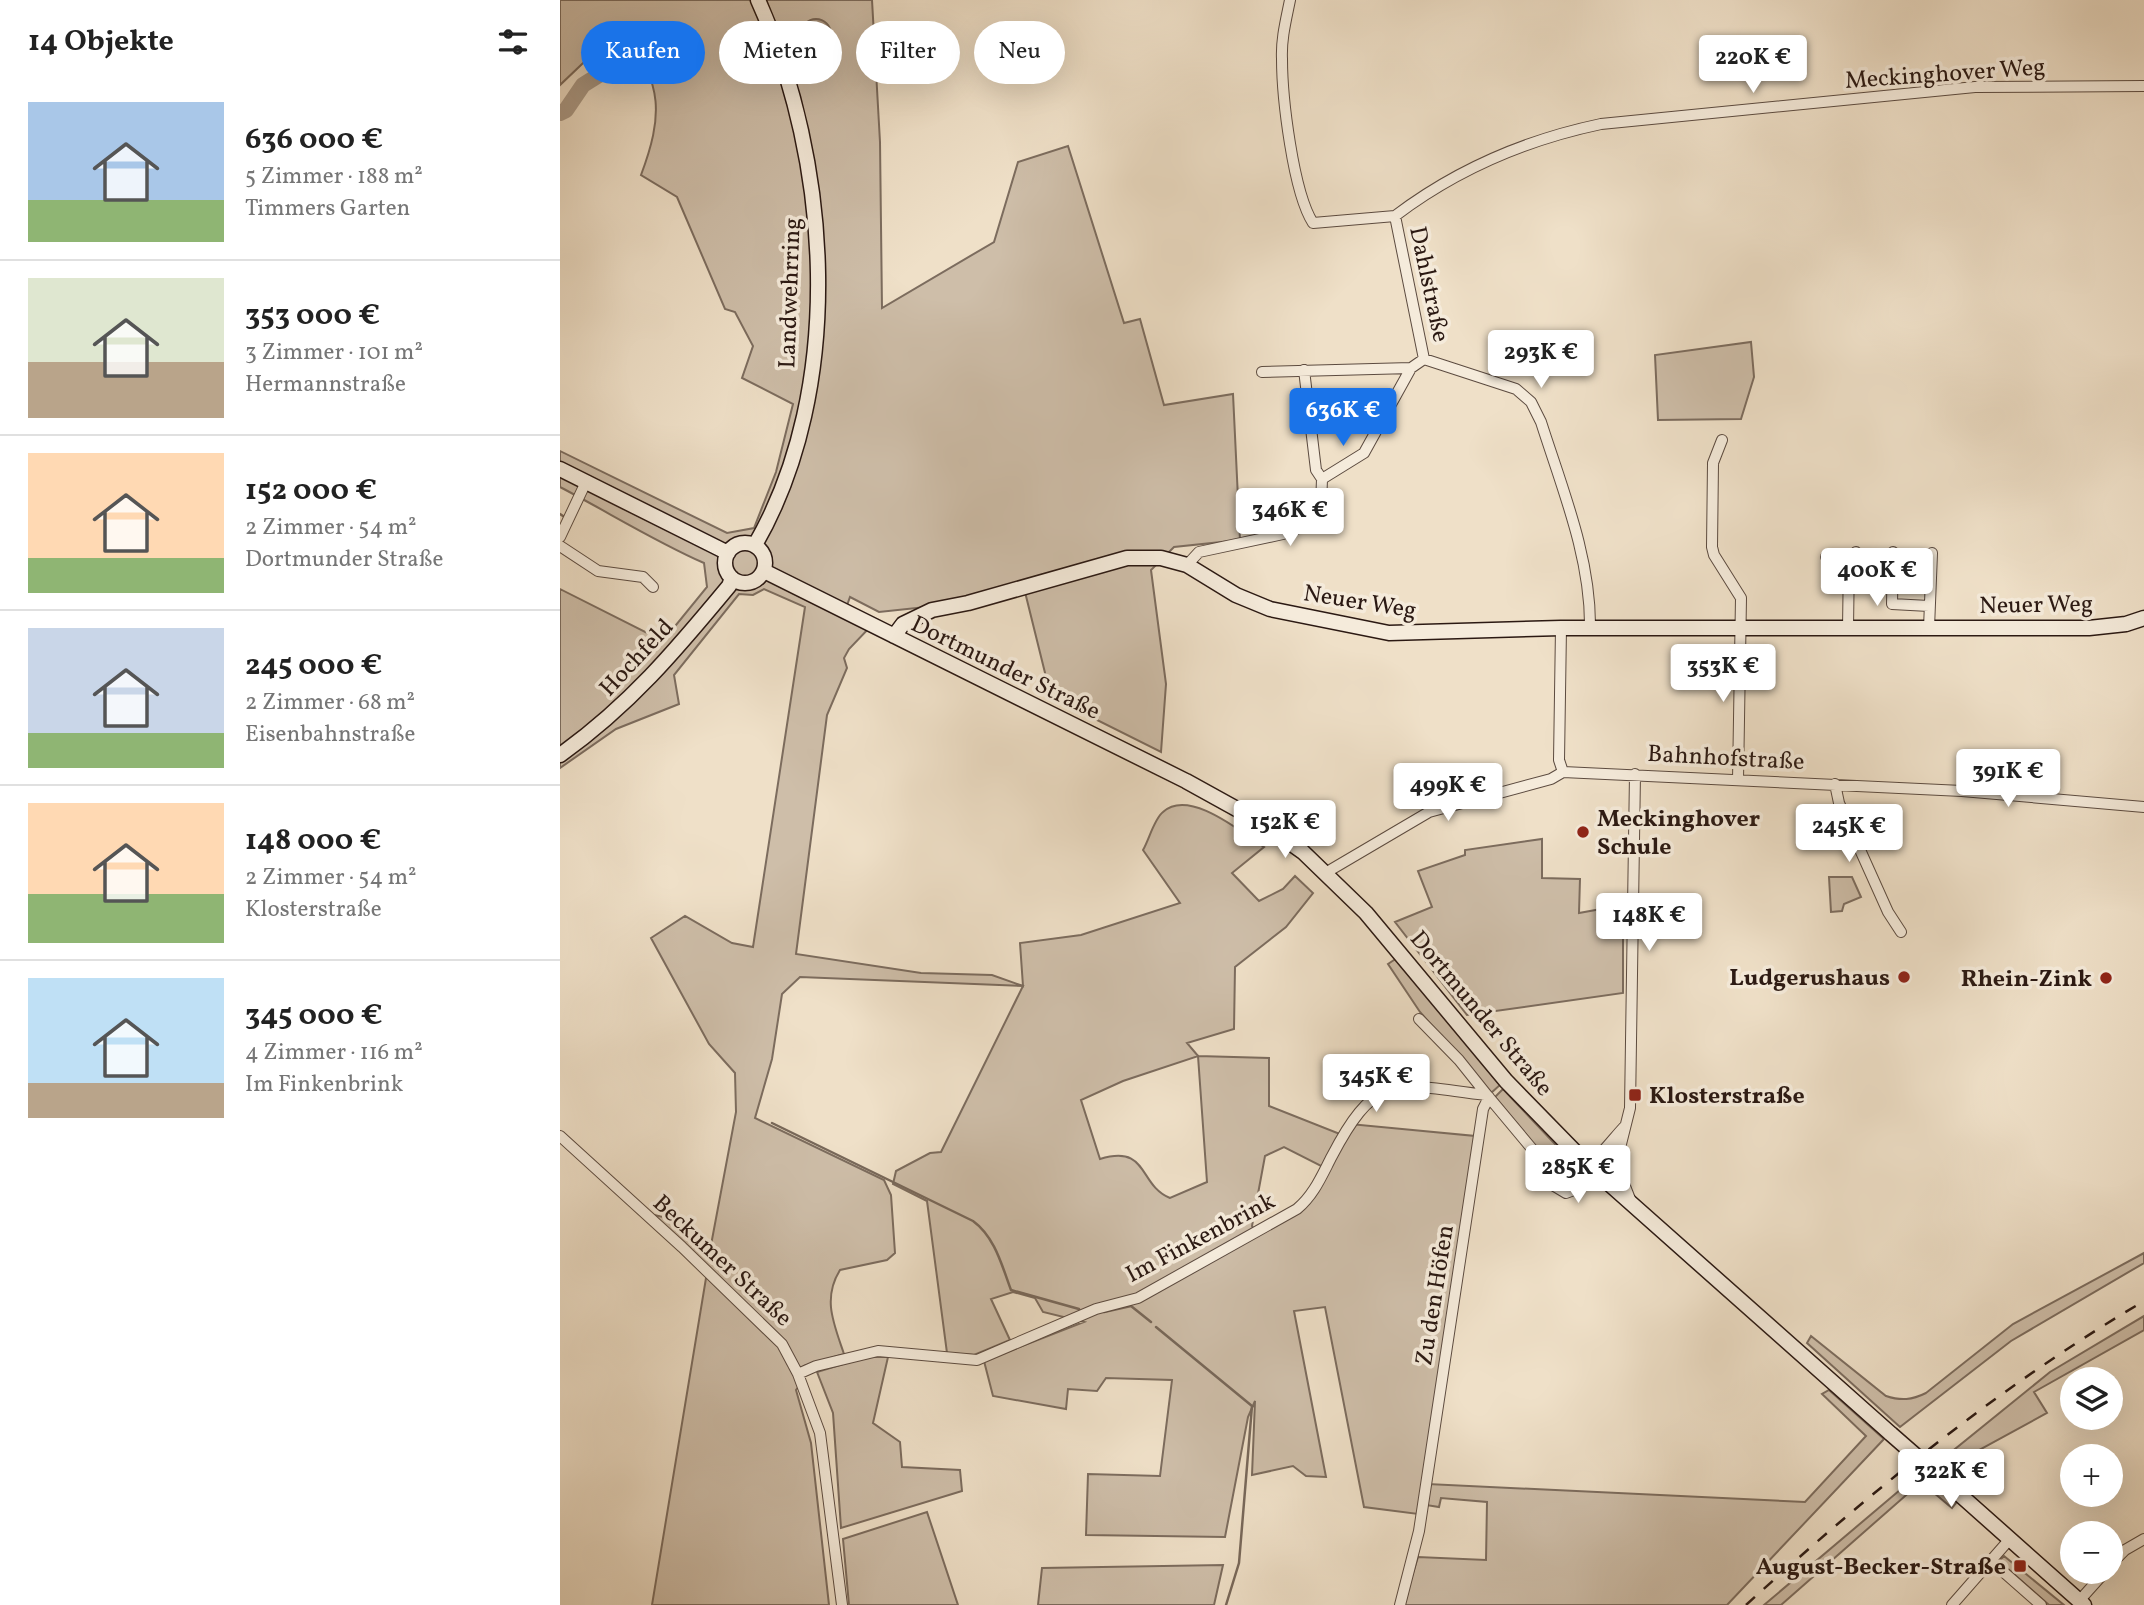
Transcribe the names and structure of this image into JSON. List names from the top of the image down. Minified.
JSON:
{"streets":{"main road":["Landwehrring","Neuer Weg","Hochfeld","Dortmunder Straße"],"street":["Meckinghover Weg","Dahlstraße","Bahnhofstraße","Im Finkenbrink","Beckumer Straße","Zu den Höfen"]},"crossings":[["Meckinghover Weg","Dahlstraße"],["Dahlstraße","Neuer Weg"],["Landwehrring","Hochfeld"],["Landwehrring","Dortmunder Straße"],["Neuer Weg","Dortmunder Straße"],["Hochfeld","Dortmunder Straße"],["Dortmunder Straße","Bahnhofstraße"],["Im Finkenbrink","Beckumer Straße"],["Im Finkenbrink","Zu den Höfen"]],"places":{"other":["Meckinghover Schule","Ludgerushaus","Rhein-Zink"],"transit":["Klosterstraße","August-Becker-Straße"]},"page":{"heading":"14 Objekte","chip":["Kaufen","Mieten","Filter","Neu"],"price":["220K €","293K €","636K €","346K €","400K €","353K €","391K €","499K €","152K €","245K €","148K €","345K €","285K €","322K €"],"list":[{"name":"636 000 €","note":"5 Zimmer · 188 m² · Timmers Garten"},{"name":"353 000 €","note":"3 Zimmer · 101 m² · Hermannstraße"},{"name":"152 000 €","note":"2 Zimmer · 54 m² · Dortmunder Straße"},{"name":"245 000 €","note":"2 Zimmer · 68 m² · Eisenbahnstraße"},{"name":"148 000 €","note":"2 Zimmer · 54 m² · Klosterstraße"},{"name":"345 000 €","note":"4 Zimmer · 116 m² · Im Finkenbrink"}],"map_buttons":["+","−"]}}
